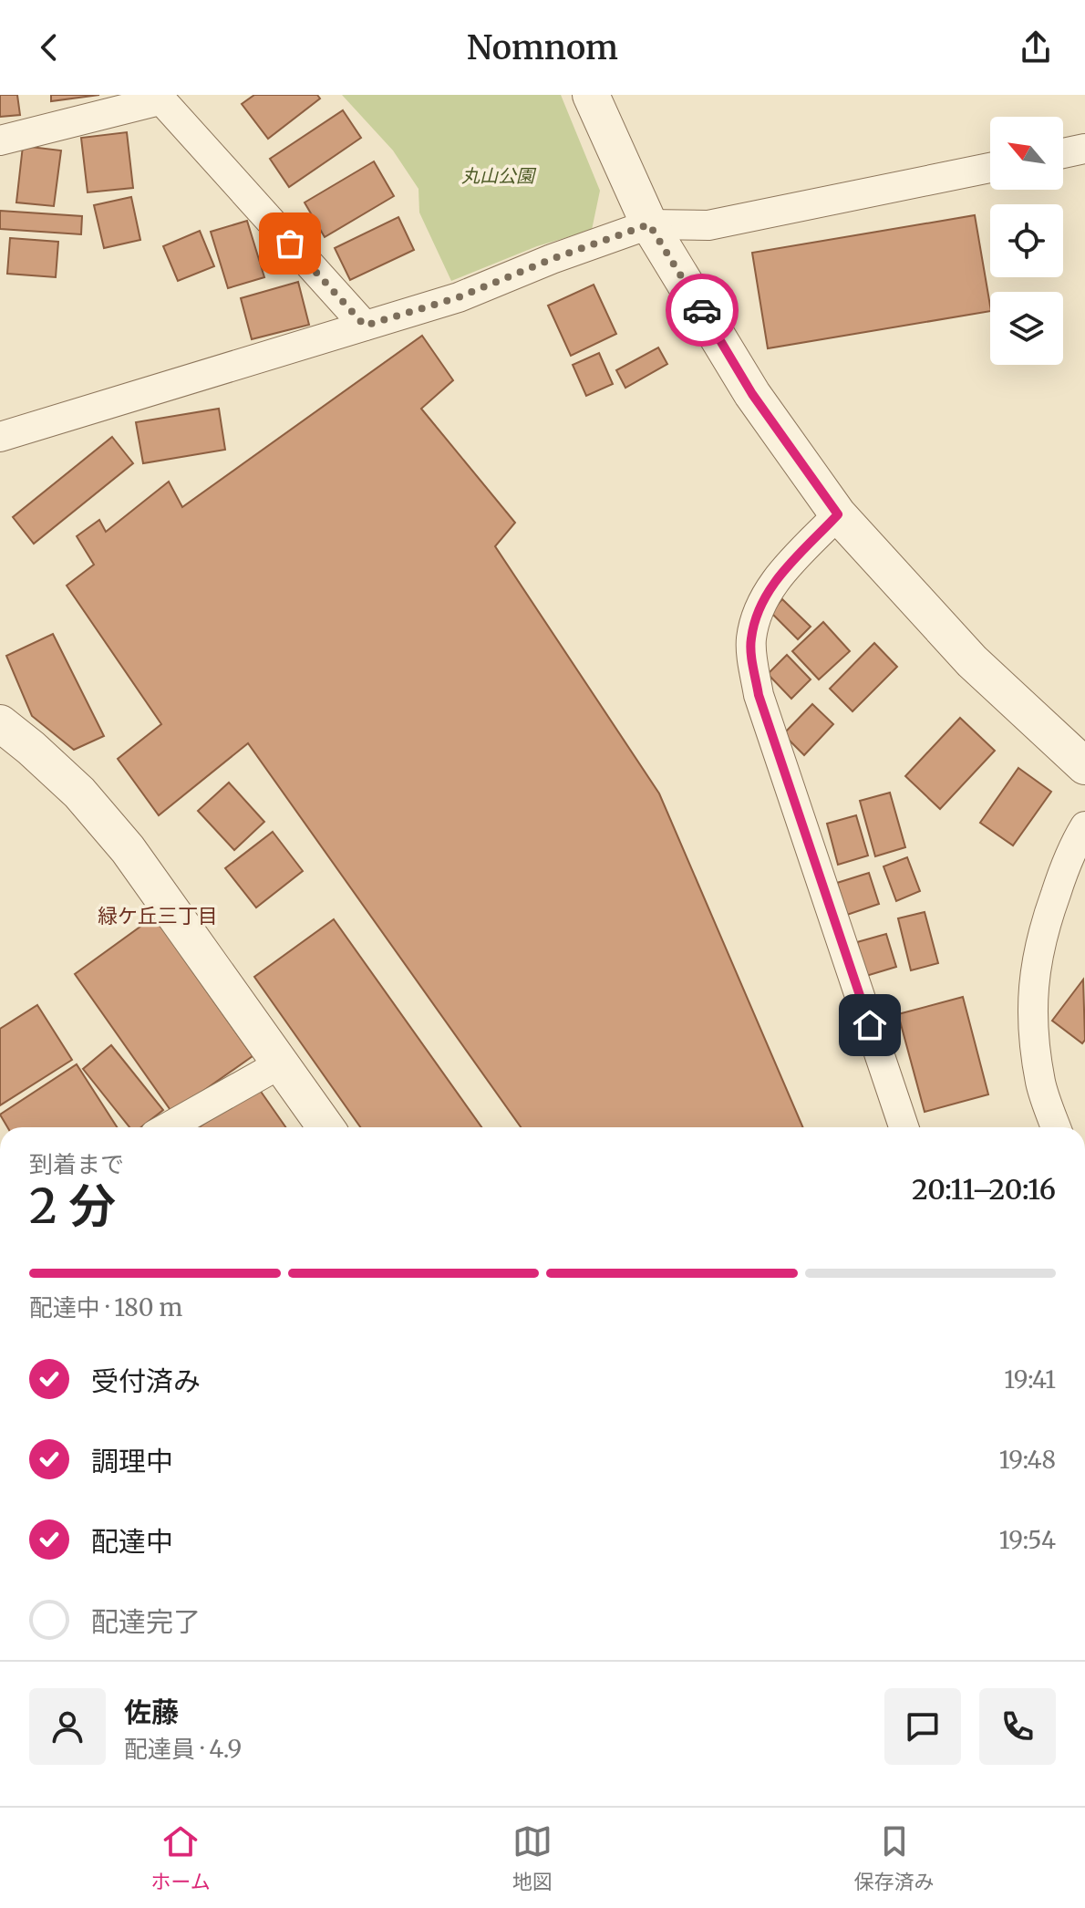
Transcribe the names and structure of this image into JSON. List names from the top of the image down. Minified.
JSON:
{"districts":["緑ケ丘三丁目"],"parks":["丸山公園"],"north":"top left","page":{"header":"Nomnom","heading":["2 分","到着まで","20:11–20:16"],"panel":["佐藤","配達員 · 4.9"],"bar":"配達中 · 180 m","list":[["受付済み","19:41"],["調理中","19:48"],["配達中","19:54"],"配達完了"],"tabs":["ホーム","地図","保存済み"]}}
